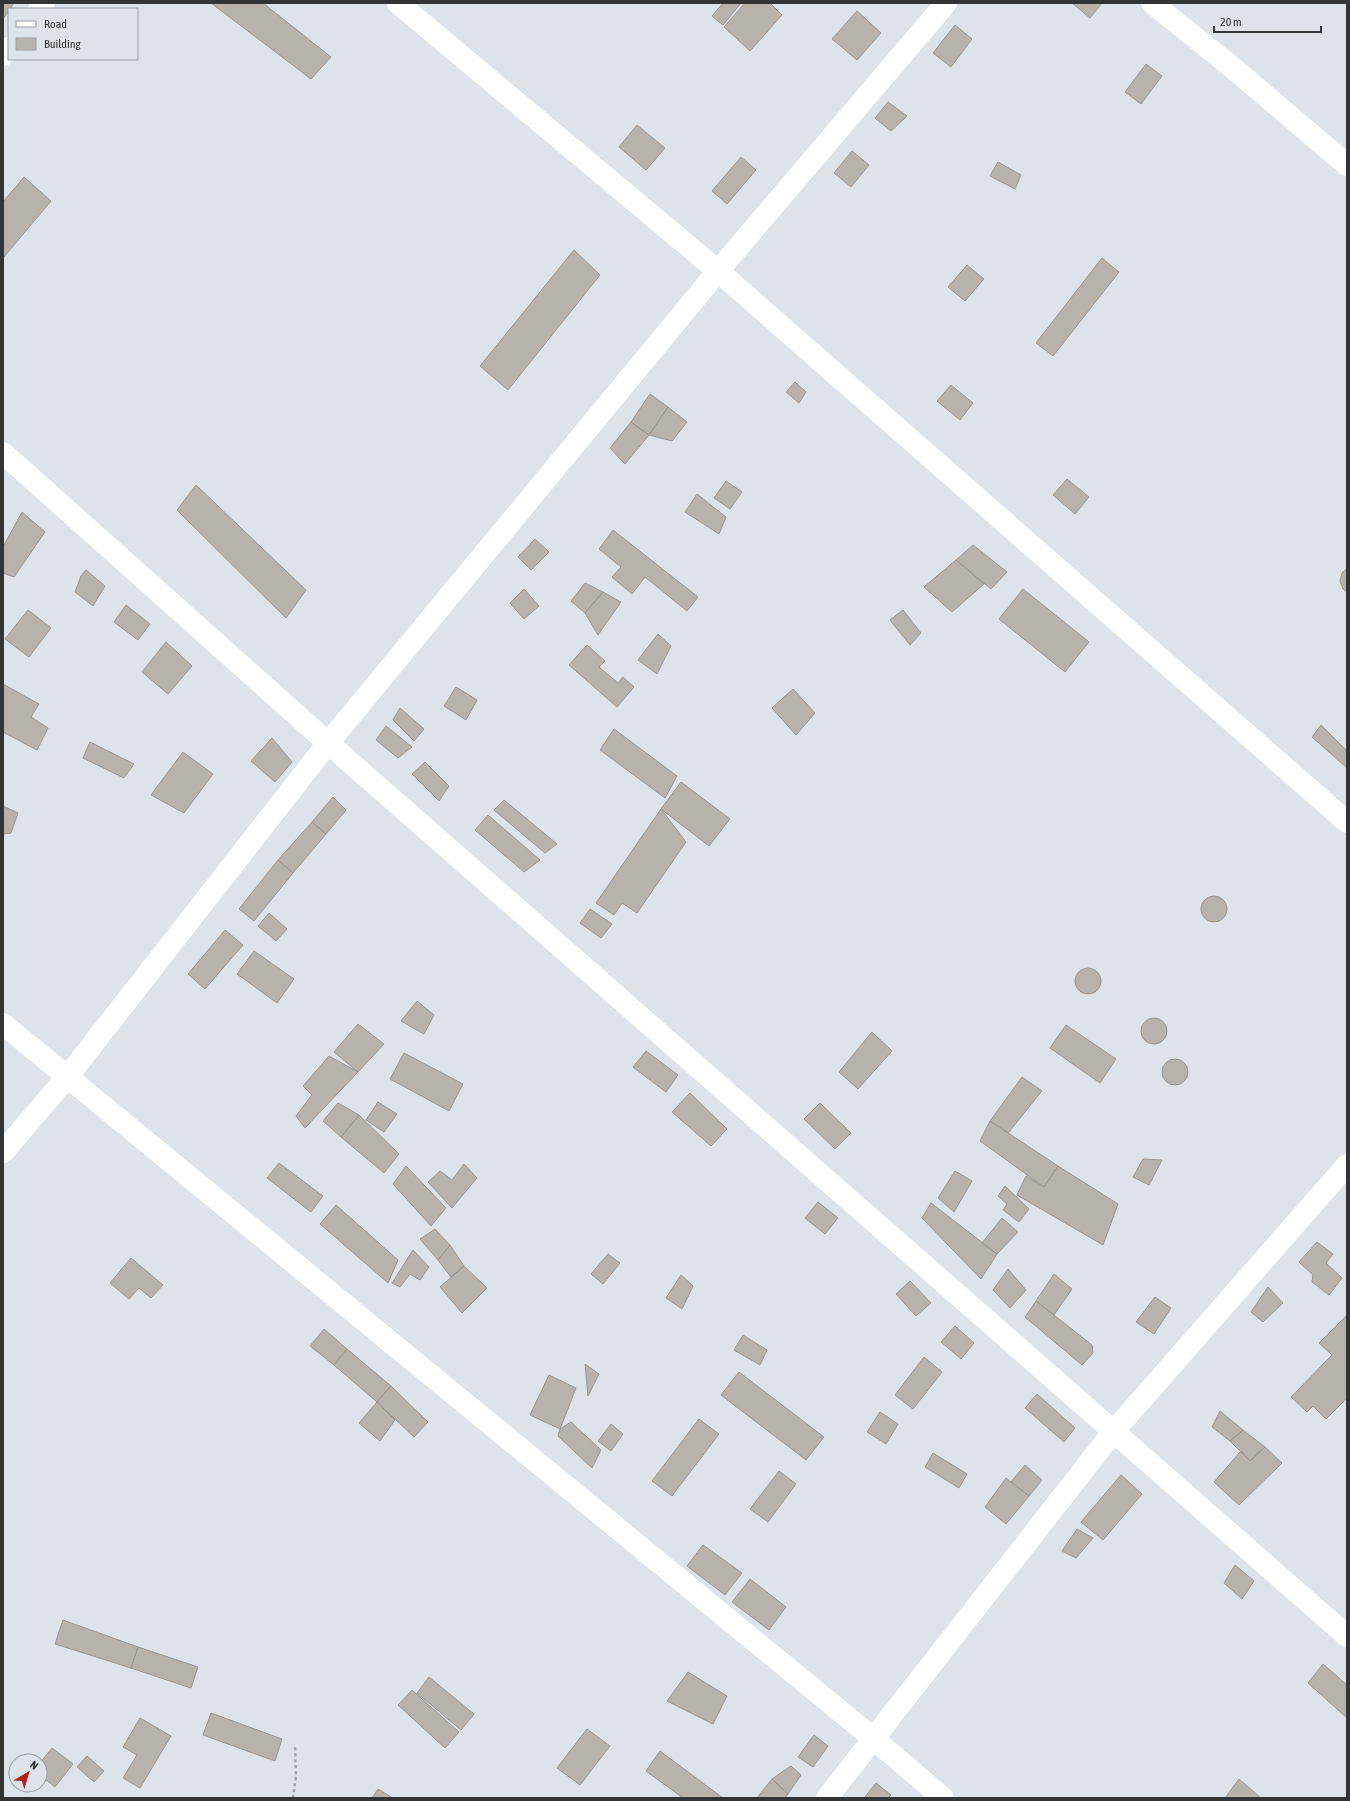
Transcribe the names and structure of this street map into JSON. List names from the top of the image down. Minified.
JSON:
{"legend":["Road","Building"],"scale_bar":"20 m","north":"top right"}
